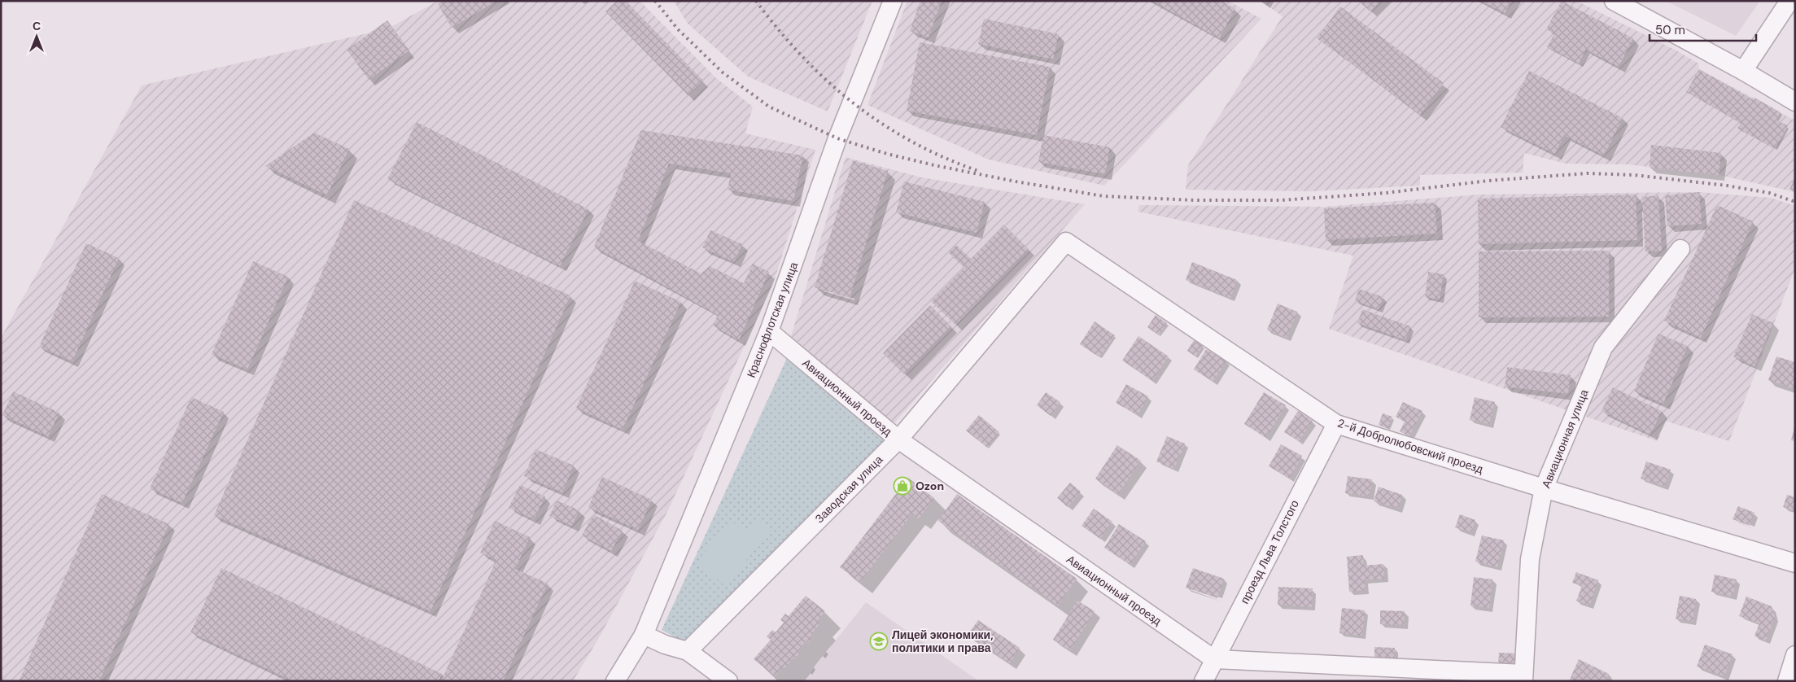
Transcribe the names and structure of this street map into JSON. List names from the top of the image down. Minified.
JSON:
{"streets":{"street":["Краснофлотская улица","Авиационный проезд","Авиационная улица","2-й Добролюбовский проезд","Заводская улица","проезд Льва Толстого"]},"crossings":[["Краснофлотская улица","Авиационный проезд"],["Авиационный проезд","Заводская улица"],["Авиационный проезд","проезд Льва Толстого"],["Авиационная улица","2-й Добролюбовский проезд"],["2-й Добролюбовский проезд","Заводская улица"],["2-й Добролюбовский проезд","проезд Льва Толстого"]],"places":{"shop":["Ozon"],"school or university":["Лицей экономики, политики и права"]},"scale_bar":"50 m","north":"top"}
